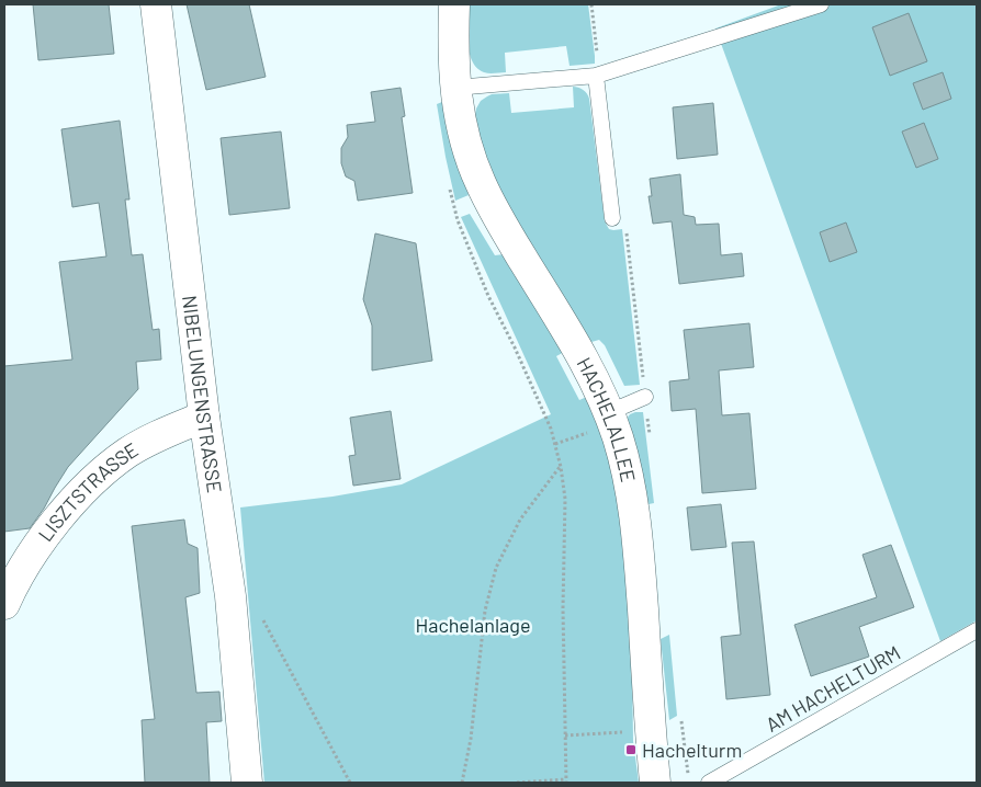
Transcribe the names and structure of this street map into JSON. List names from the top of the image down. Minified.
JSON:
{"streets":{"street":["NIBELUNGENSTRASSE","HACHELALLEE","LISZTSTRASSE"],"lane":["AM HACHELTURM"]},"crossings":[["NIBELUNGENSTRASSE","LISZTSTRASSE"]],"parks":["Hachelanlage"],"places":{"transit":["Hachelturm"]}}
